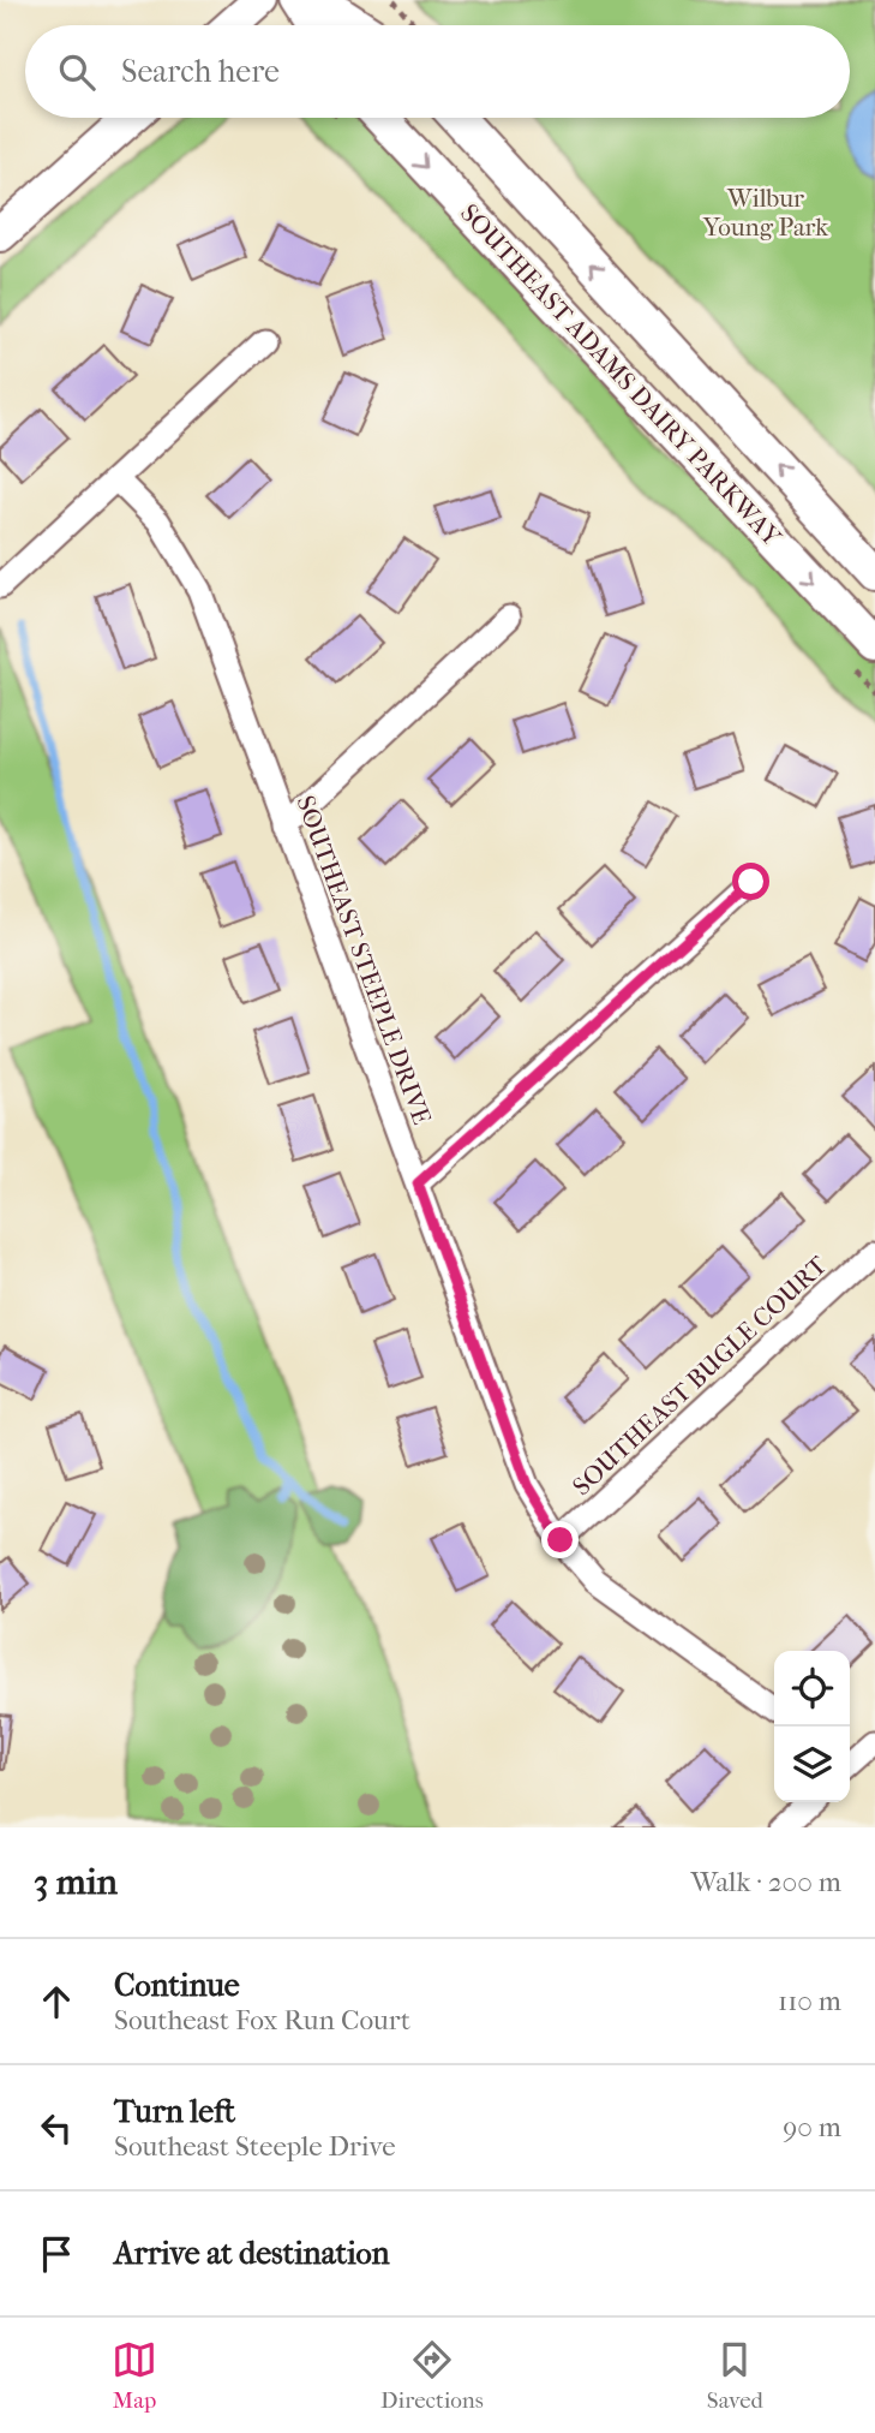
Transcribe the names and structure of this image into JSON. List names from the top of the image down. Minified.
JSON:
{"streets":{"main road":["SOUTHEAST ADAMS DAIRY PARKWAY"],"street":["SOUTHEAST STEEPLE DRIVE","SOUTHEAST BUGLE COURT"]},"crossings":[["SOUTHEAST STEEPLE DRIVE","SOUTHEAST BUGLE COURT"]],"parks":["Wilbur Young Park"],"page":{"search":"Search here","heading":["3 min","Walk · 200 m"],"list":[["Continue","Southeast Fox Run Court","110 m"],["Turn left","Southeast Steeple Drive","90 m"],"Arrive at destination"],"nav":["Map","Directions","Saved"]}}
